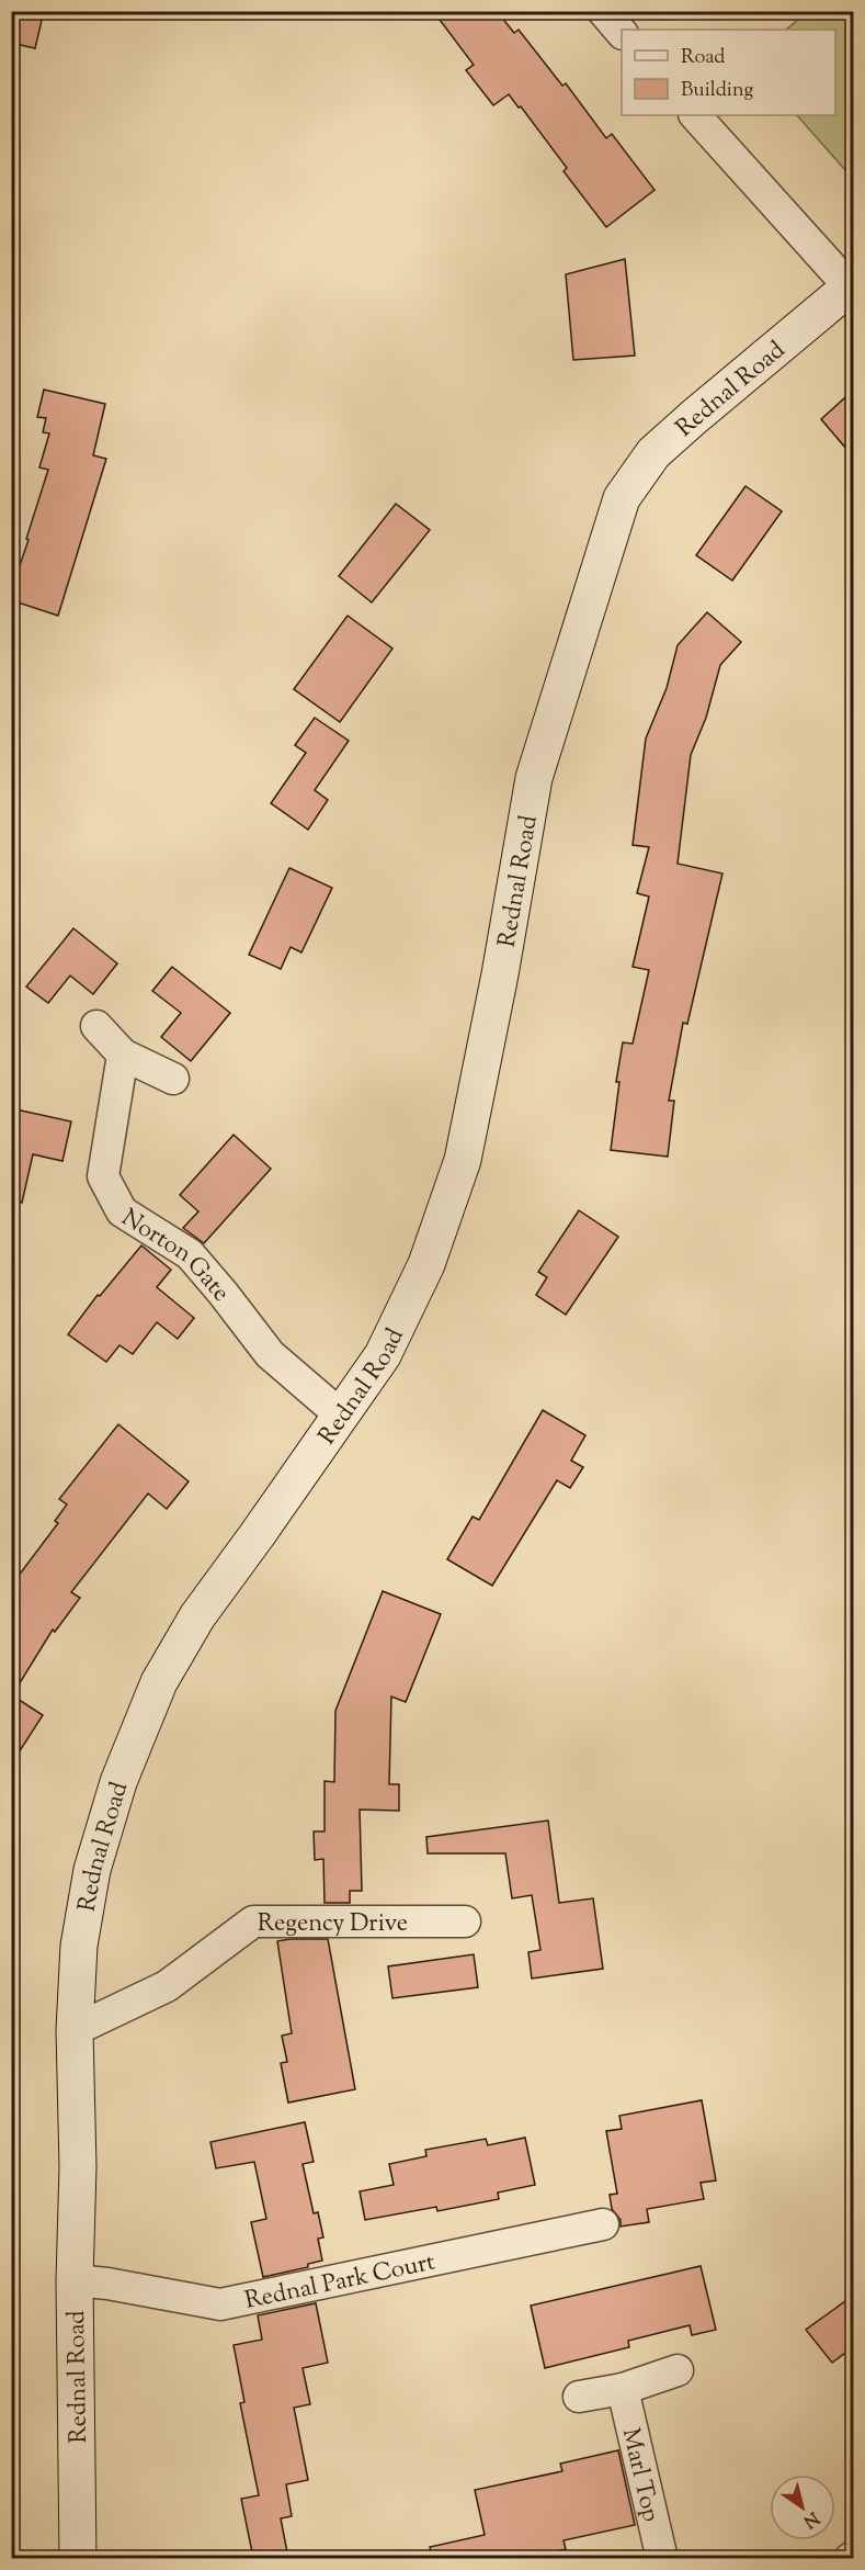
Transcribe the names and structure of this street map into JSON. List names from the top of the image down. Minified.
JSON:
{"streets":{"street":["Rednal Road","Norton Gate","Regency Drive","Rednal Park Court","Marl Top"]},"crossings":[["Rednal Road","Norton Gate"],["Rednal Road","Regency Drive"],["Rednal Road","Rednal Park Court"]],"legend":["Road","Building"],"north":"bottom right"}
